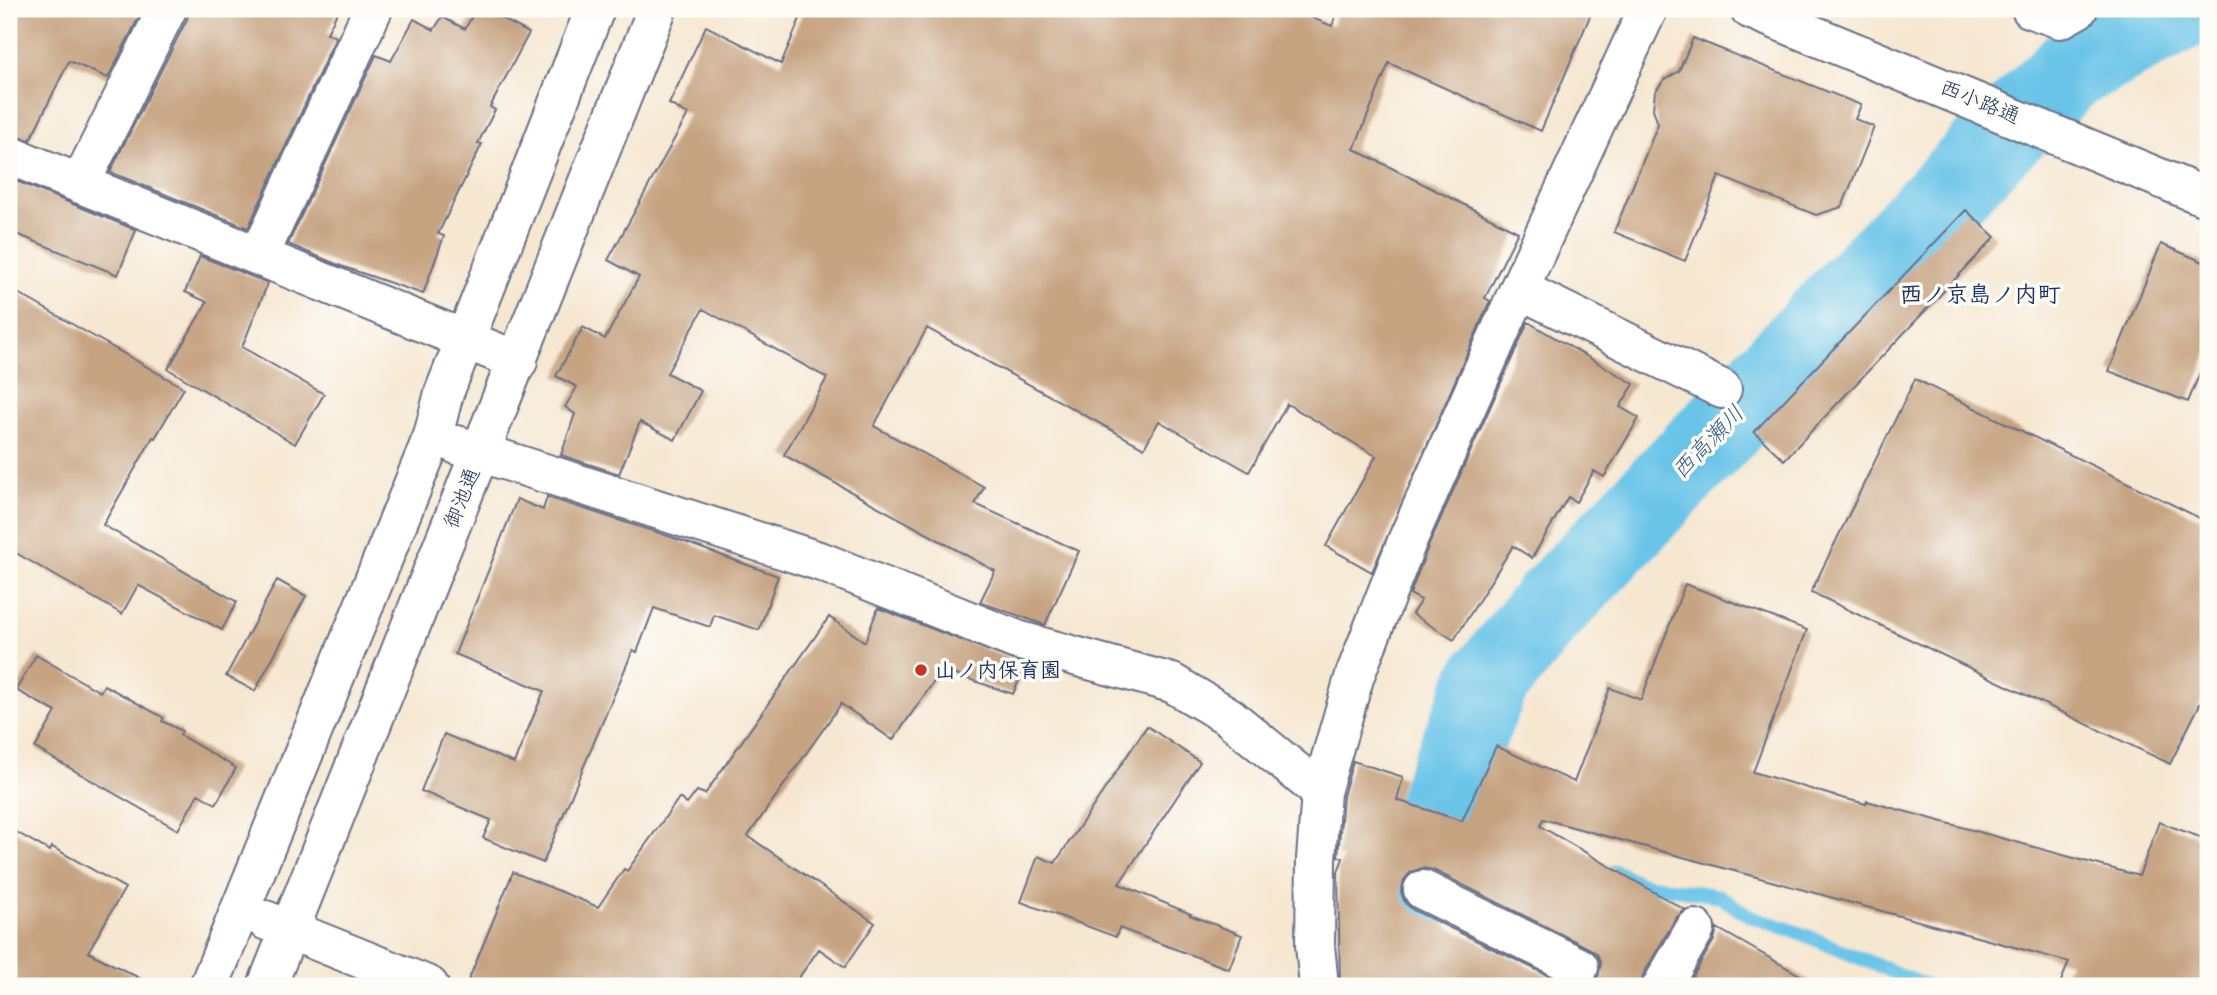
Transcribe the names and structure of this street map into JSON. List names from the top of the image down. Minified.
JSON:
{"streets":{"street":["西小路通","御池通"]},"districts":["西ノ京島ノ内町"],"water":["西高瀬川"],"places":["山ノ内保育園"]}
